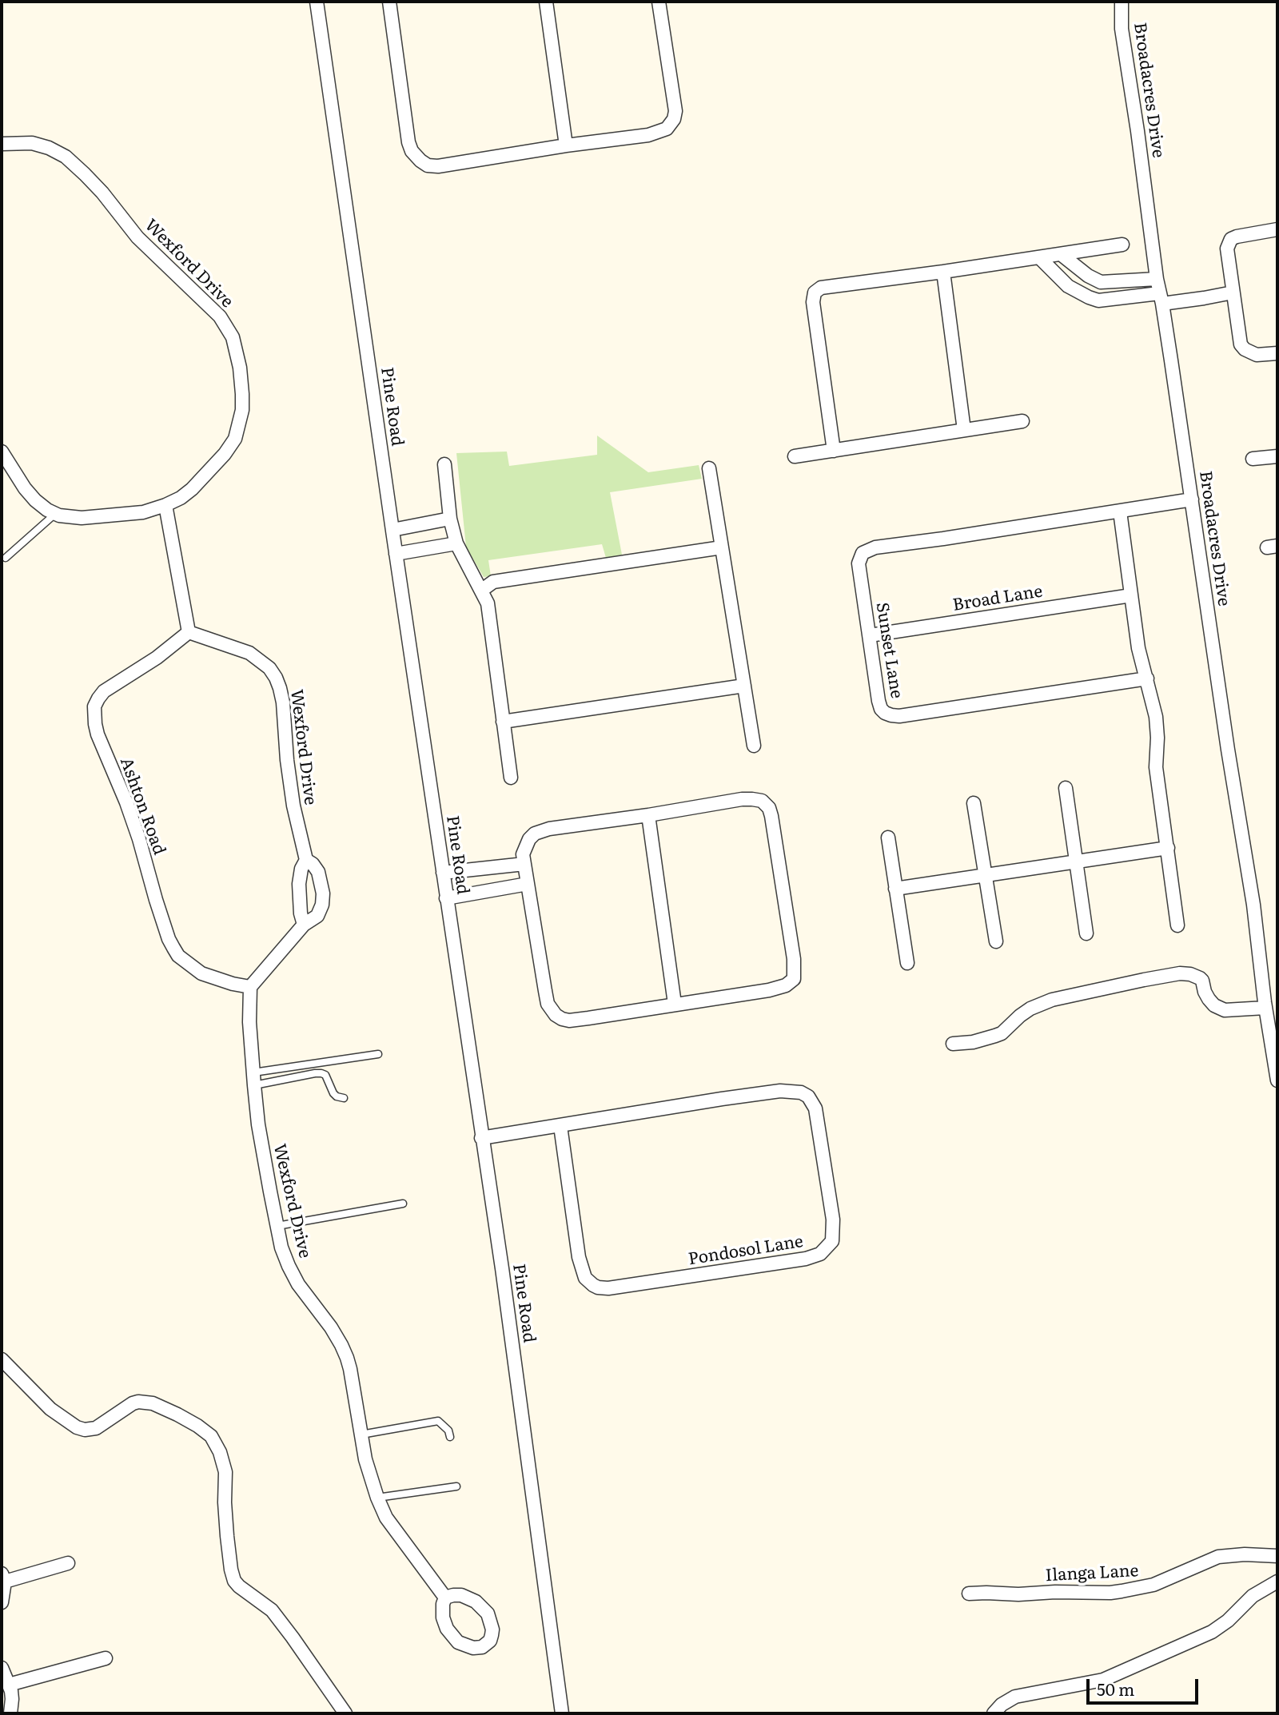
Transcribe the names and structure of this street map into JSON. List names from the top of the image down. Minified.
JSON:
{"streets":{"street":["Broadacres Drive","Wexford Drive","Pine Road","Broad Lane","Sunset Lane","Ashton Road","Pondosol Lane","Ilanga Lane"]},"crossings":[["Broadacres Drive","Sunset Lane"],["Wexford Drive","Ashton Road"],["Pine Road","Pondosol Lane"],["Broad Lane","Sunset Lane"]],"scale_bar":"50 m"}
